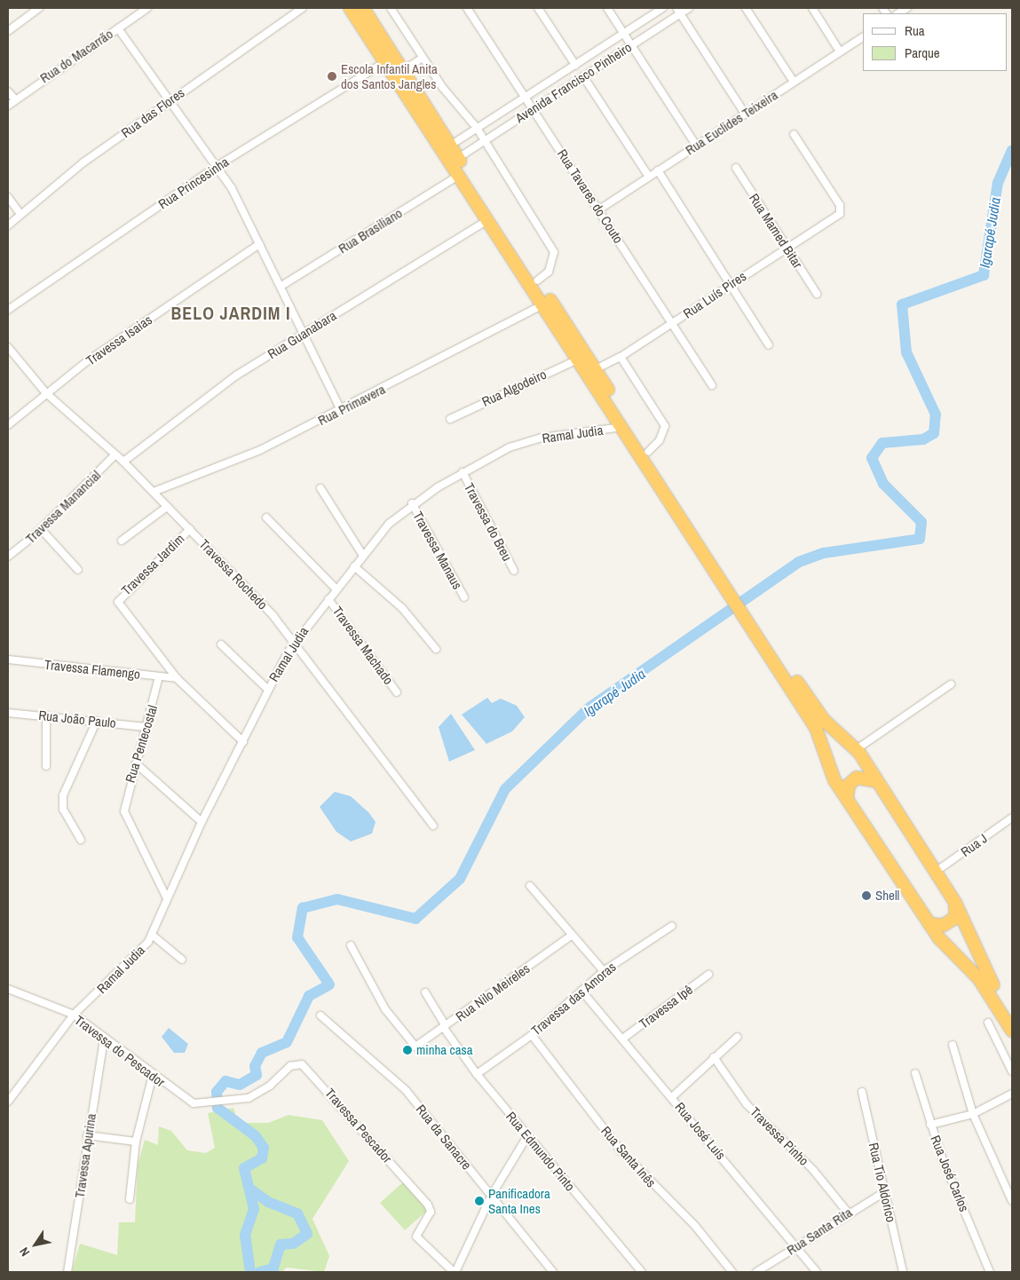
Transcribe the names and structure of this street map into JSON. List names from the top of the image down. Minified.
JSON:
{"streets":{"street":["Rua do Macarrão","Avenida Francisco Pinheiro","Rua das Flores","Rua Euclides Teixeira","Rua Princesinha","Rua Tavares do Couto","Rua Brasiliano","Rua Mamed Bitar","Rua Luís Pires","Rua Guanabara","Travessa Isaias","Rua Algodeiro","Rua Primavera","Ramal Judia","Travessa Manancial","Travessa do Breu","Travessa Manaus","Travessa Jardim","Travessa Rochedo","Travessa Machado","Travessa Flamengo","Rua João Paulo","Rua Pentecostal","Rua J","Rua Nilo Meireles","Travessa das Amoras","Travessa Ipê","Travessa do Pescador","Travessa Pescador","Rua José Luís","Travessa Pinho","Rua da Sanacre","Rua Edmundo Pinto","Travessa Apurina","Rua Santa Inês","Rua José Carlos","Rua Tio Aldorico","Rua Santa Rita"]},"crossings":[["Avenida Francisco Pinheiro","Rua Tavares do Couto"],["Rua Euclides Teixeira","Rua Tavares do Couto"],["Rua Tavares do Couto","Rua Luís Pires"],["Rua Mamed Bitar","Rua Luís Pires"],["Rua Guanabara","Travessa Rochedo"],["Travessa Isaias","Travessa Rochedo"],["Rua Primavera","Travessa Rochedo"],["Ramal Judia","Travessa do Breu"],["Ramal Judia","Travessa Manaus"],["Ramal Judia","Travessa Rochedo"],["Ramal Judia","Travessa Machado"],["Ramal Judia","Rua Pentecostal"],["Ramal Judia","Travessa do Pescador"],["Travessa Manancial","Travessa Rochedo"],["Travessa Jardim","Travessa Rochedo"],["Travessa Jardim","Travessa Flamengo"],["Travessa Flamengo","Rua Pentecostal"],["Rua João Paulo","Rua Pentecostal"],["Rua Nilo Meireles","Rua Edmundo Pinto"],["Travessa das Amoras","Rua José Luís"],["Travessa das Amoras","Rua Edmundo Pinto"],["Travessa das Amoras","Rua Santa Inês"],["Travessa Ipê","Rua José Luís"],["Travessa do Pescador","Travessa Pescador"],["Travessa do Pescador","Travessa Apurina"],["Rua José Luís","Rua Santa Rita"],["Travessa Pinho","Rua Santa Rita"],["Rua Tio Aldorico","Rua Santa Rita"]],"districts":["BELO JARDIM I"],"water":["Igarapé Judia"],"places":["Escola Infantil Anita dos Santos Jangles","Shell","minha casa","Panificadora Santa Ines"],"legend":["Rua","Parque"],"north":"bottom left"}
